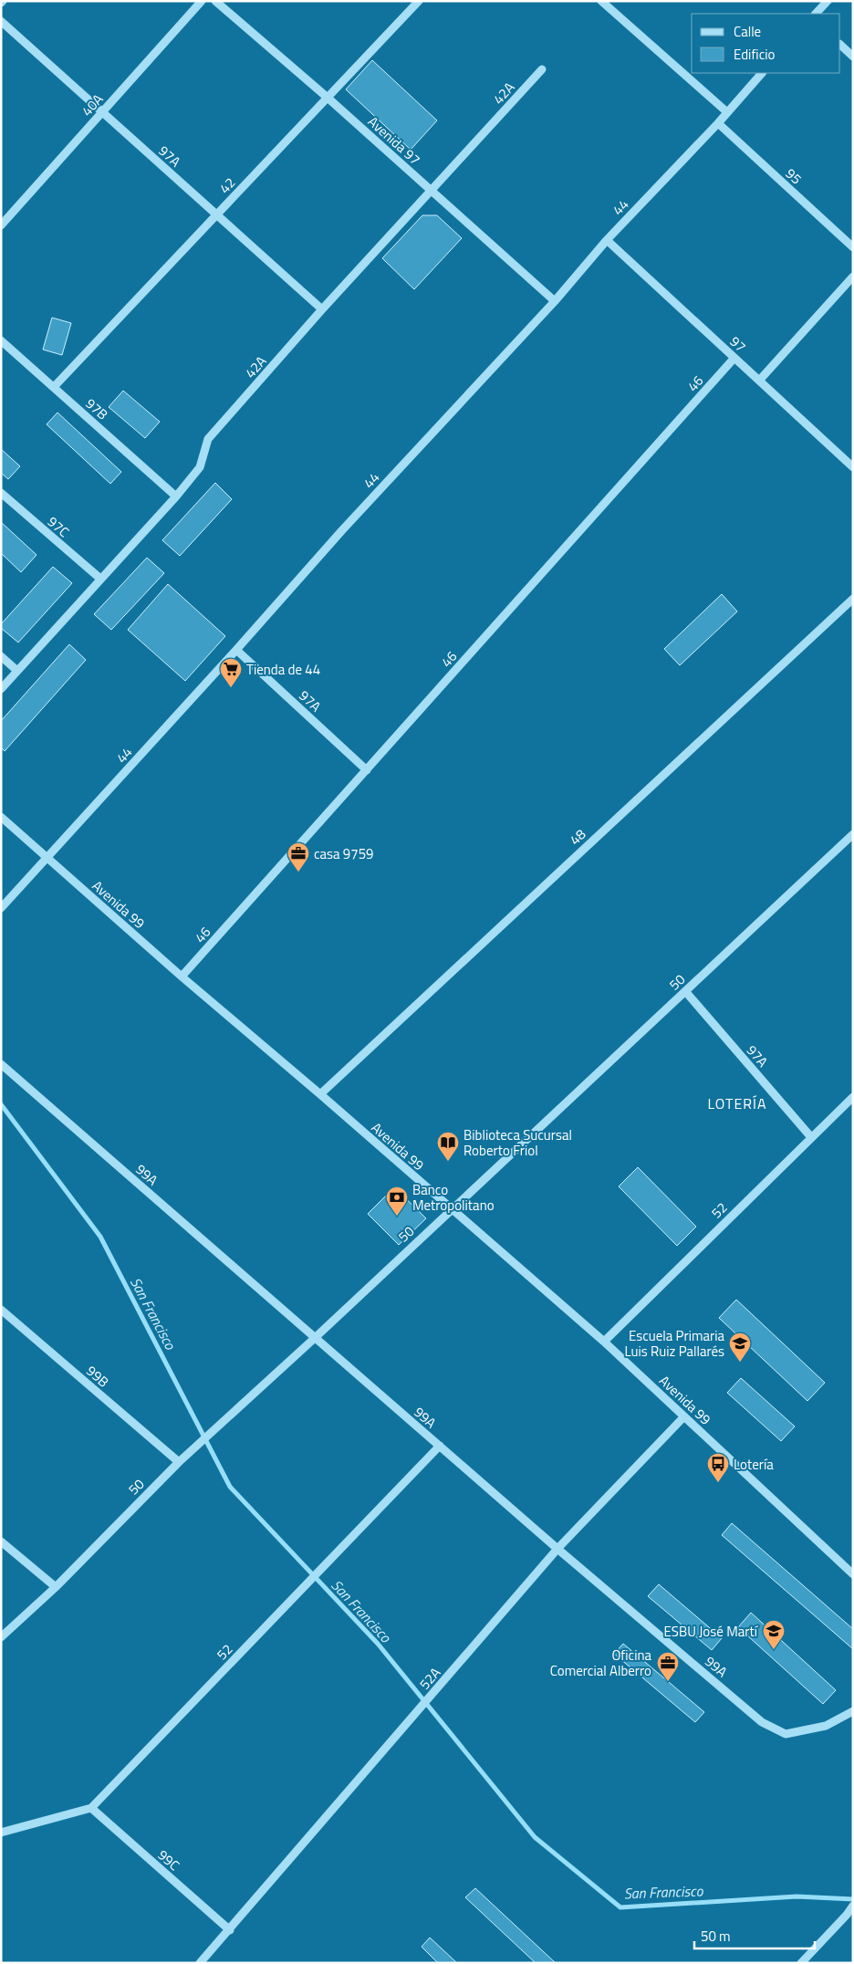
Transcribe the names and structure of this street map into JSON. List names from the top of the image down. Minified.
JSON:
{"streets":{"street":["42A","40A","Avenida 97","97A","95","42","44","97","46","97B","97C","48","Avenida 99","50","99A","52","99B","52A","99C"]},"crossings":[["42A","Avenida 97"],["42A","97A"],["42A","97B"],["42A","97C"],["40A","97A"],["Avenida 97","42"],["Avenida 97","44"],["97A","42"],["97A","44"],["97A","46"],["97A","50"],["97A","52"],["95","44"],["42","97B"],["44","97"],["44","Avenida 99"],["97","46"],["46","Avenida 99"],["48","Avenida 99"],["Avenida 99","50"],["Avenida 99","52"],["Avenida 99","52A"],["50","99A"],["50","99B"],["99A","52"],["99A","52A"],["52","99C"],["52A","99C"]],"districts":["LOTERÍA"],"water":["San Francisco"],"places":{"supermarket":["Tienda de 44"],"office":["casa 9759","Oficina Comercial Alberro"],"library":["Biblioteca Sucursal Roberto Friol"],"bank":["Banco Metropolitano"],"school or university":["Escuela Primaria Luis Ruiz Pallarés","ESBU José Martí"],"bus stop":["Lotería"]},"legend":["Calle","Edificio"],"scale_bar":"50 m"}
